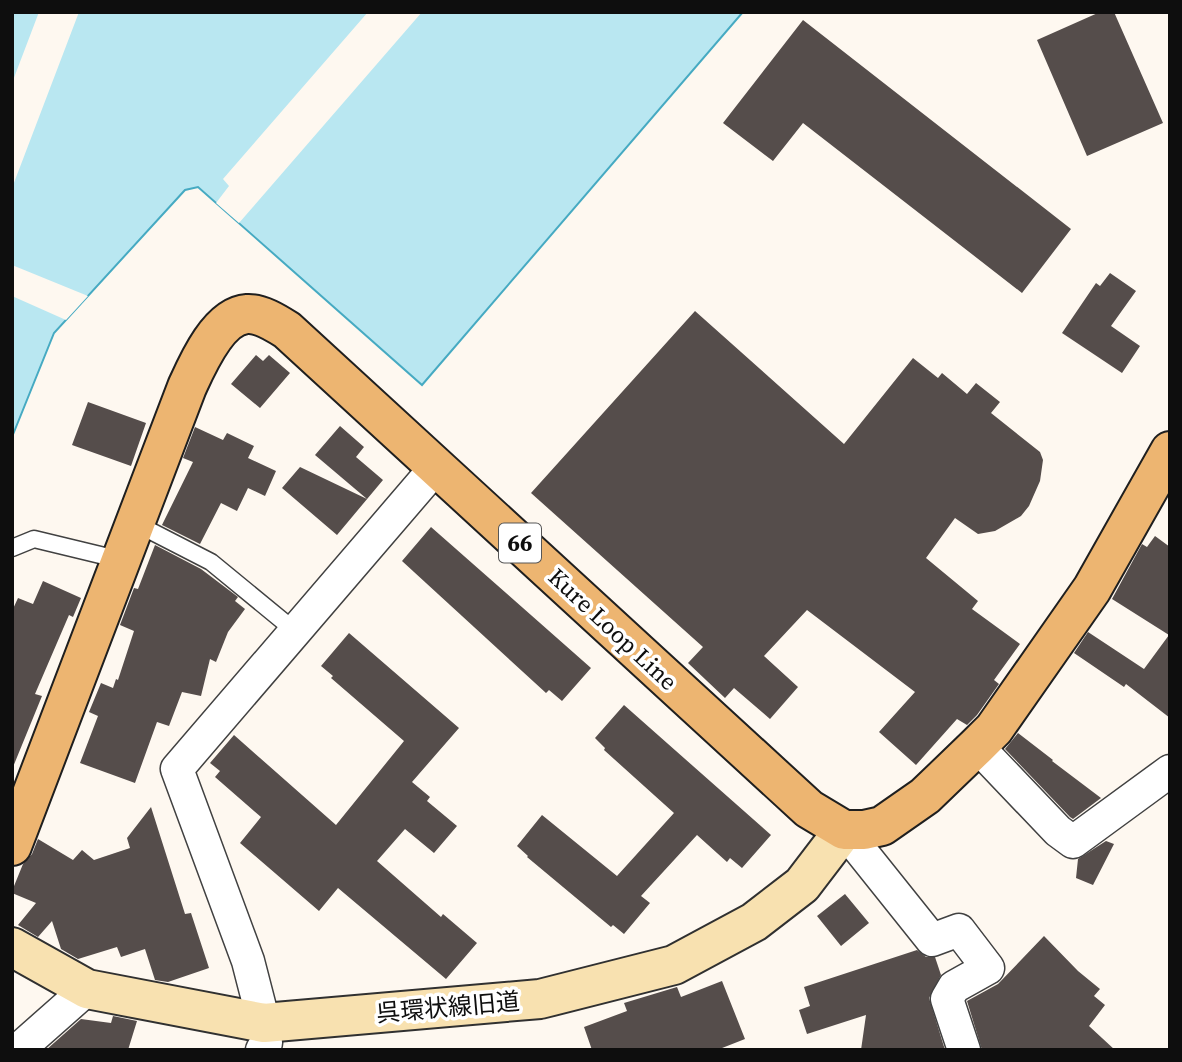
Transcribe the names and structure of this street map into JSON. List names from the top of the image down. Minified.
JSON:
{"streets":{"main road":["66","Kure Loop Line"],"street":["呉環状線旧道"]},"crossings":[["Kure Loop Line","呉環状線旧道"]]}
